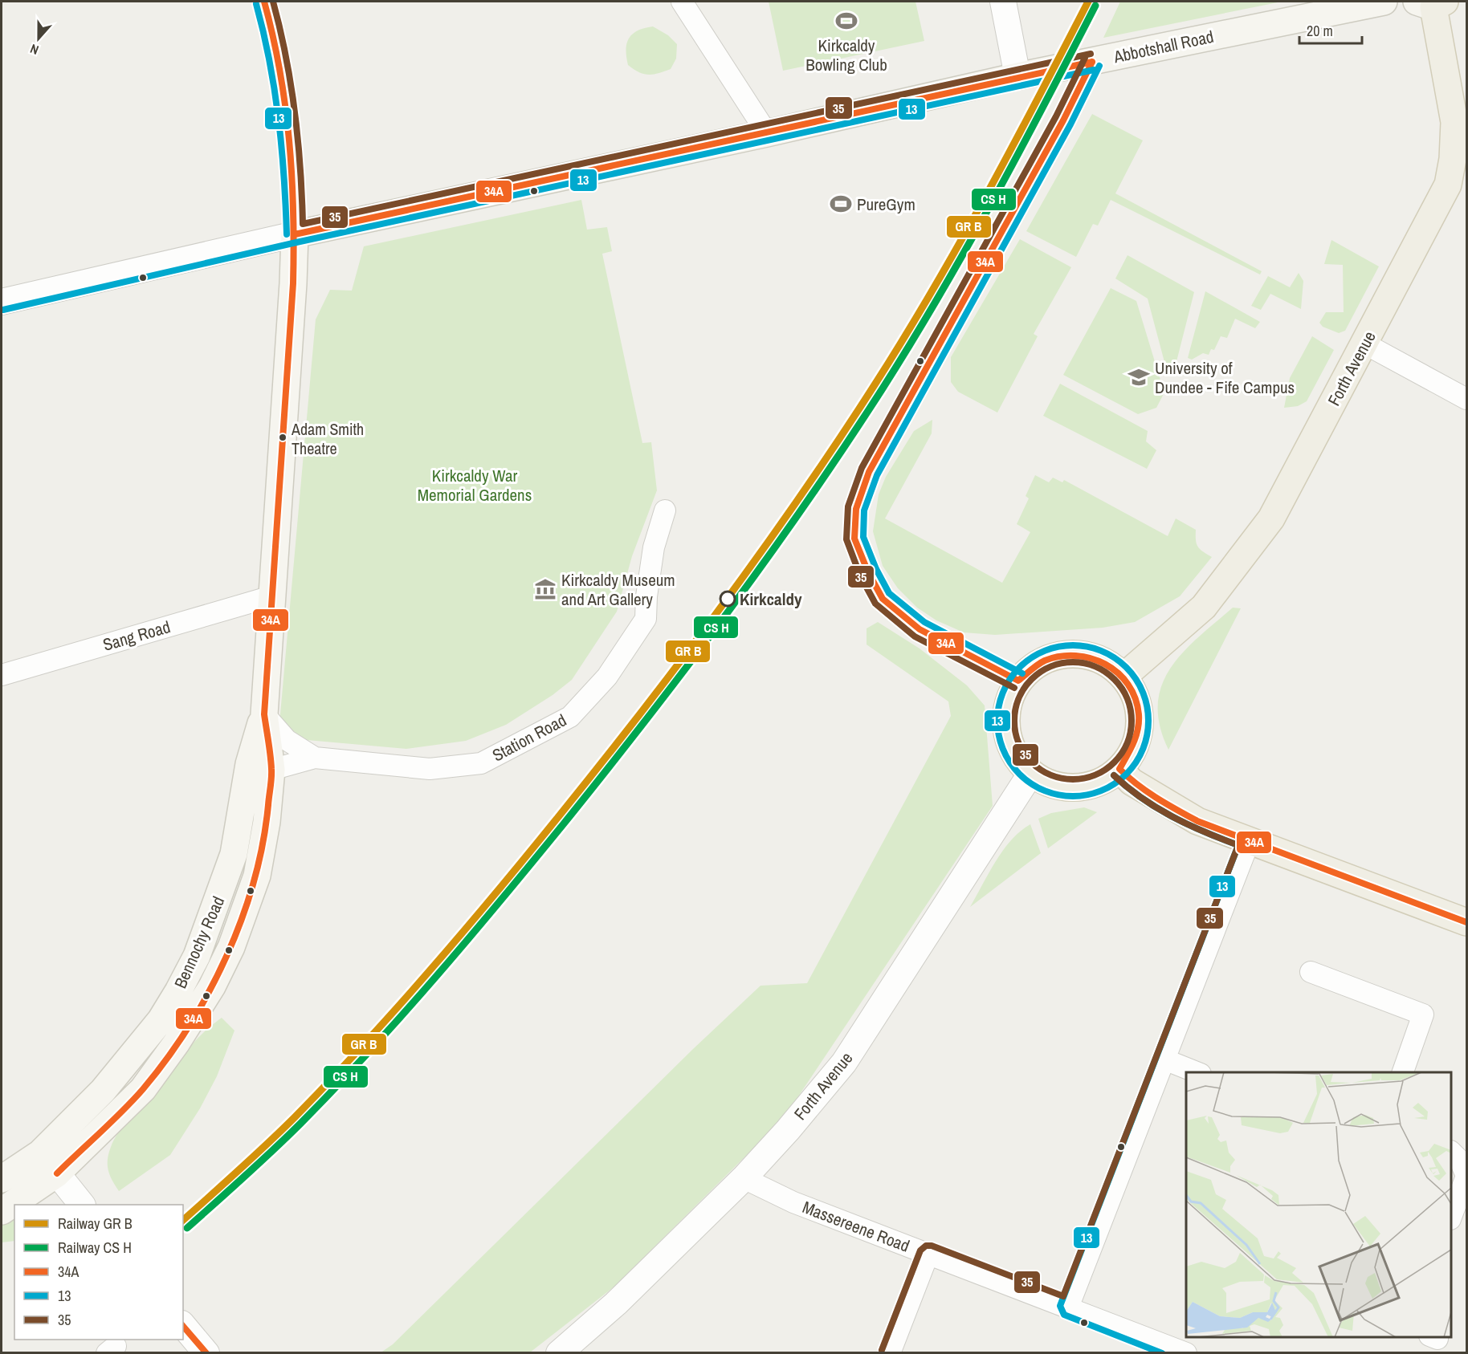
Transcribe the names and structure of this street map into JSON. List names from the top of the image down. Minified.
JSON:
{"streets":{"main road":["Abbotshall Road","Forth Avenue","Bennochy Road"],"street":["Sang Road","Station Road","Massereene Road"]},"crossings":[["Abbotshall Road","Bennochy Road"],["Forth Avenue","Massereene Road"],["Sang Road","Bennochy Road"],["Station Road","Bennochy Road"]],"parks":["Kirkcaldy War Memorial Gardens"],"places":{"sports":["Kirkcaldy Bowling Club","PureGym"],"school or university":["University of Dundee - Fife Campus"],"other":["Adam Smith Theatre","Kirkcaldy"],"museum":["Kirkcaldy Museum and Art Gallery"]},"lines":["transit line 34A","transit line 35","transit line 13"],"legend":["Railway GR B","Railway CS H","34A","13","35"],"scale_bar":"20 m","north":"bottom"}
